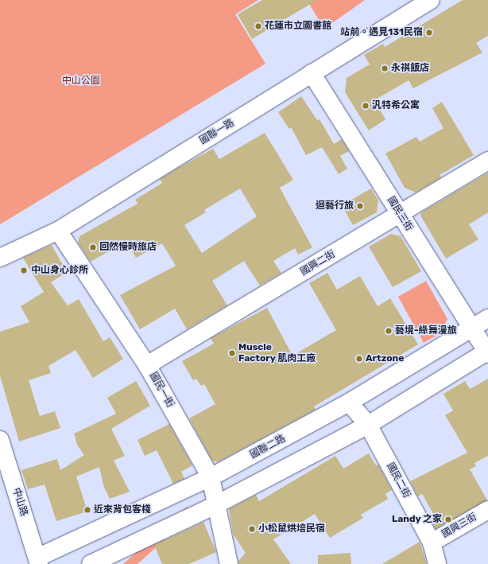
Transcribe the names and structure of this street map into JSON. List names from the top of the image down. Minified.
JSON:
{"streets":{"street":["國聯一路","國民三街","國興二街","國民一街","國聯二路","國民二街","中山路","國興三街"]},"crossings":[["國聯一路","國民三街"],["國聯一路","國民一街"],["國民三街","國興二街"],["國民三街","國聯二路"],["國興二街","國民一街"],["國民一街","國聯二路"],["國聯二路","國民二街"],["國聯二路","中山路"],["國民二街","國興三街"]],"parks":["中山公園"],"places":["花蓮市立圖書館","站前。遇見131民宿","永祺飯店","汎特希公寓","迴藝行旅","回然慢時旅店","中山身心診所","藝境-綠舞漫旅","Muscle Factory 肌肉工廠","Artzone","近來背包客棧","Landy 之家","小松鼠烘培民宿"]}
